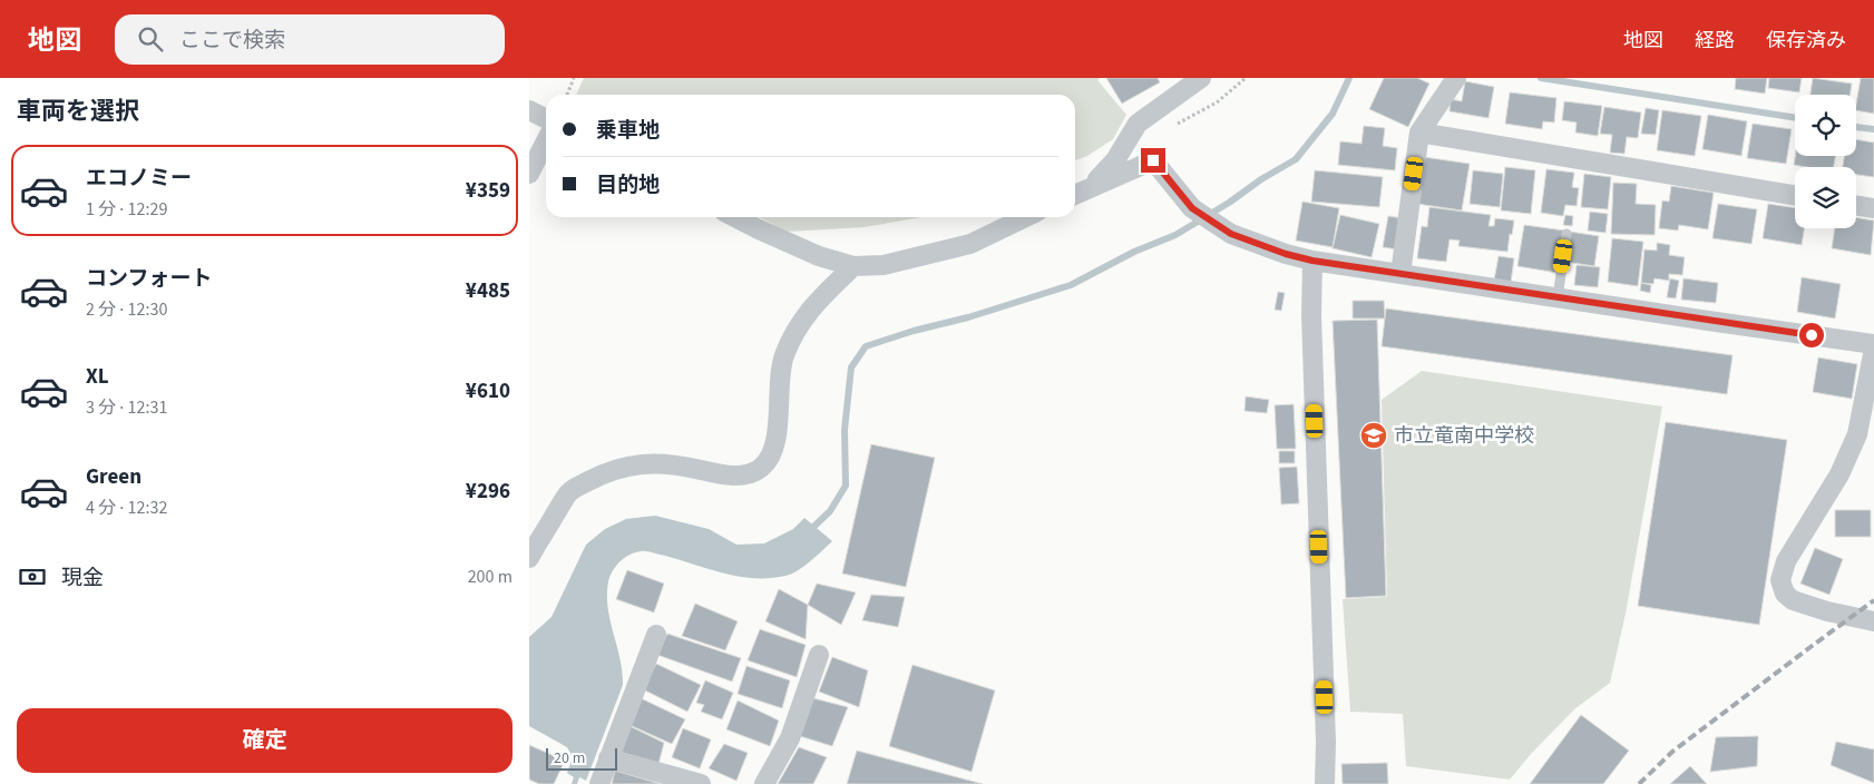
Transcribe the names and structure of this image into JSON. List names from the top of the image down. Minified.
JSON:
{"places":{"school or university":["市立竜南中学校"]},"scale_bar":"20 m","page":{"header":"地図","search":"ここで検索","nav":["地図","経路","保存済み"],"heading":"車両を選択","banner":["乗車地","目的地"],"list":[{"name":"エコノミー","note":"1 分 · 12:29","value":"¥359"},{"name":"コンフォート","note":"2 分 · 12:30","value":"¥485"},{"name":"XL","note":"3 分 · 12:31","value":"¥610"},{"name":"Green","note":"4 分 · 12:32","value":"¥296"}],"pay":["現金","200 m"],"buttons":"確定","scale":"20 m"}}
